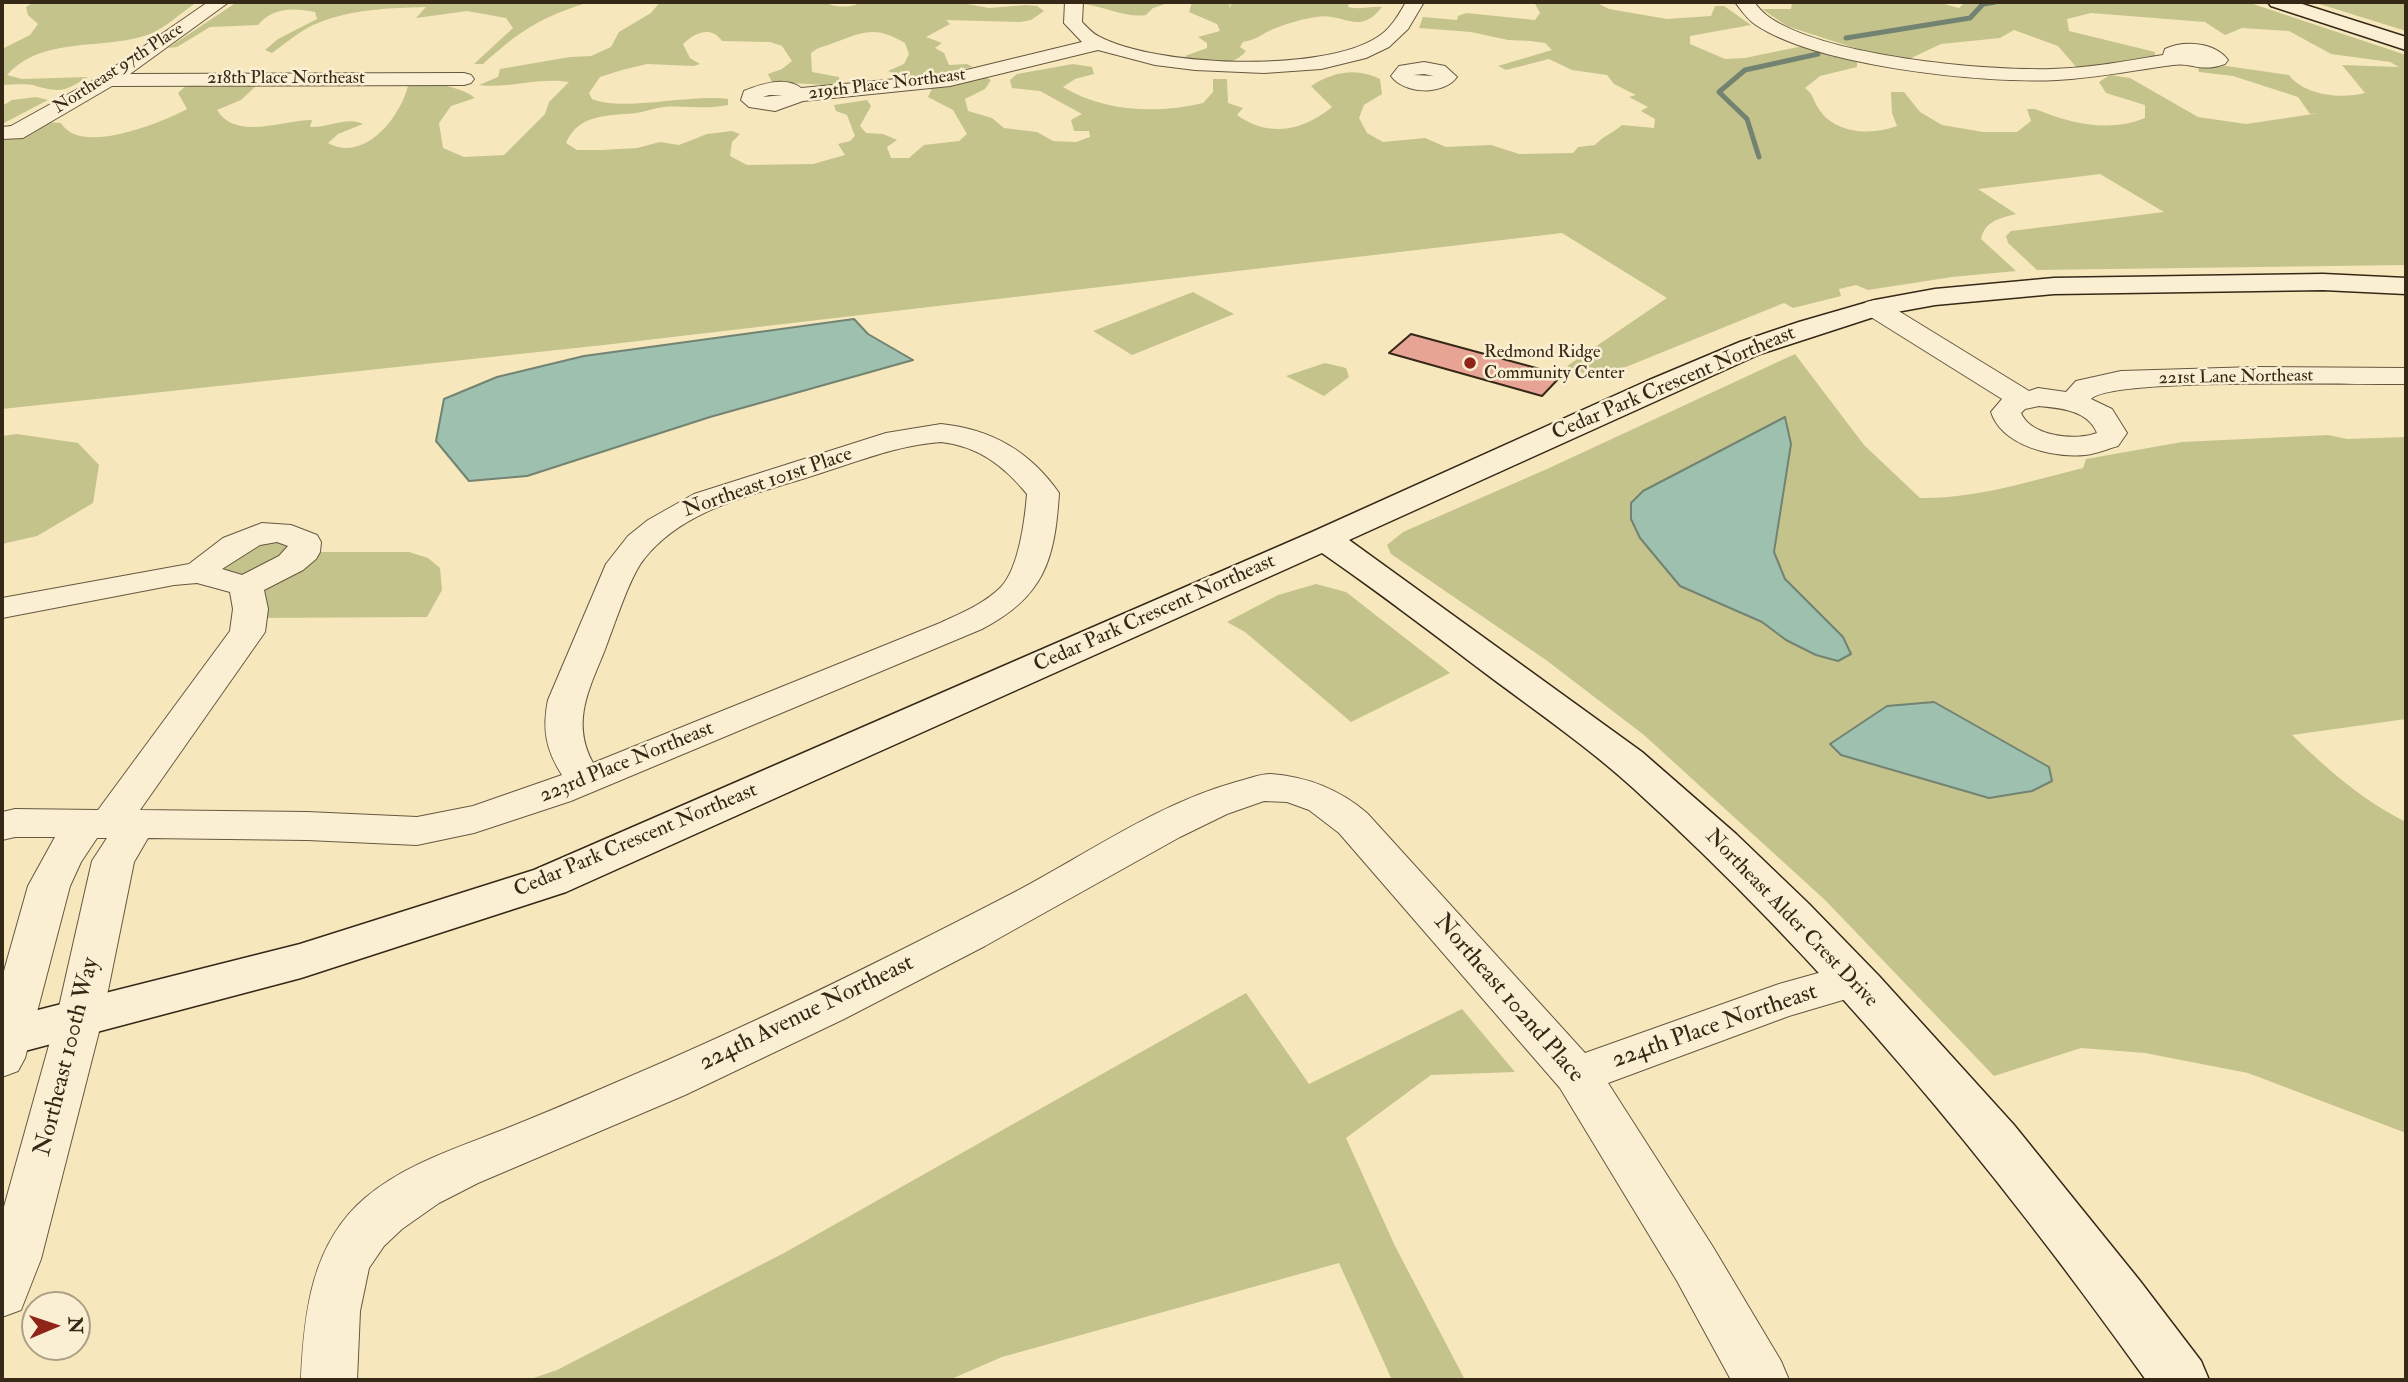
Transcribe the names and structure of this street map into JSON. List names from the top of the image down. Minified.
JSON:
{"streets":{"street":["Northeast 97th Place","218th Place Northeast","219th Place Northeast","221st Lane Northeast","Cedar Park Crescent Northeast","Northeast 101st Place","223rd Place Northeast","Northeast Alder Crest Drive","Northeast 102nd Place","224th Avenue Northeast","224th Place Northeast","Northeast 100th Way"]},"crossings":[["Northeast 97th Place","218th Place Northeast"],["Cedar Park Crescent Northeast","Northeast Alder Crest Drive"],["Cedar Park Crescent Northeast","Northeast 100th Way"],["Northeast 101st Place","223rd Place Northeast"],["223rd Place Northeast","Northeast 100th Way"],["Northeast Alder Crest Drive","224th Place Northeast"],["Northeast 102nd Place","224th Avenue Northeast"],["Northeast 102nd Place","224th Place Northeast"]],"places":["Redmond Ridge Community Center"],"north":"right"}
